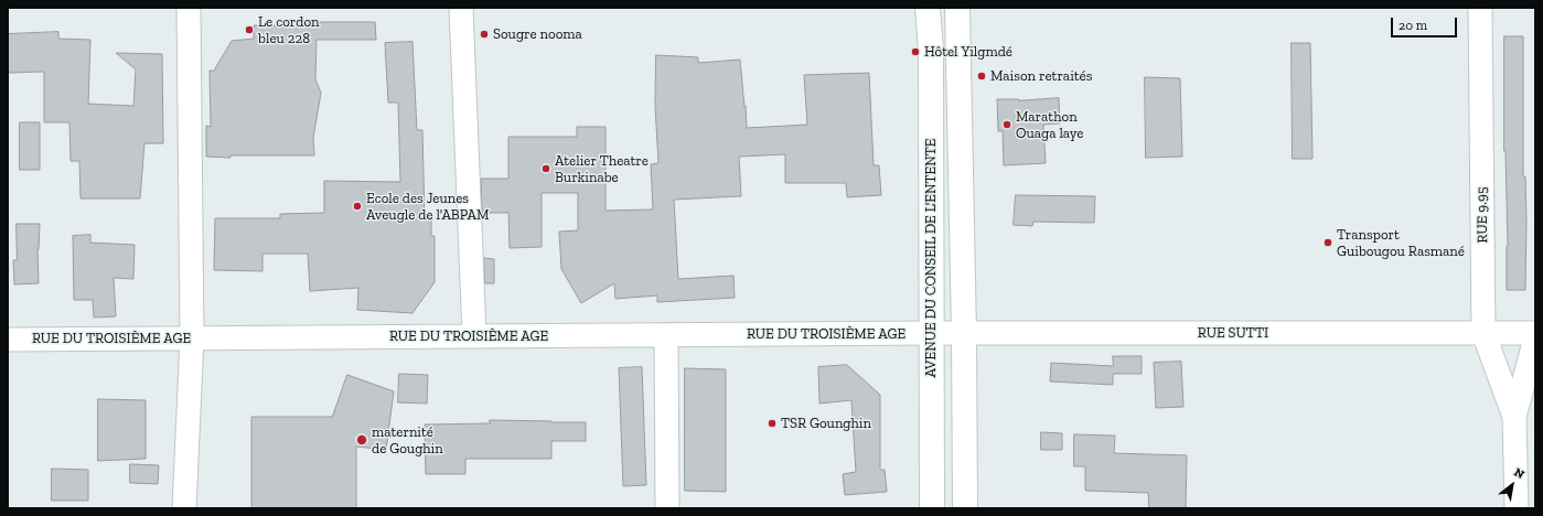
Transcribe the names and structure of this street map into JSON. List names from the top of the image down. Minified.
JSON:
{"streets":{"street":["RUE 9.95","AVENUE DU CONSEIL DE L'ENTENTE","RUE SUTTI","RUE DU TROISIÈME AGE"]},"crossings":[["RUE 9.95","RUE SUTTI"],["AVENUE DU CONSEIL DE L'ENTENTE","RUE SUTTI"],["AVENUE DU CONSEIL DE L'ENTENTE","RUE DU TROISIÈME AGE"],["RUE SUTTI","RUE DU TROISIÈME AGE"]],"places":["Le cordon bleu 228","Sougre nooma","Hôtel Yilgmdé","Maison retraités","Marathon Ouaga laye","Atelier Theatre Burkinabe","Ecole des Jeunes Aveugle de l'ABPAM","Transport Guibougou Rasmané","TSR Gounghin","maternité de Goughin"],"scale_bar":"20 m","north":"top right"}
